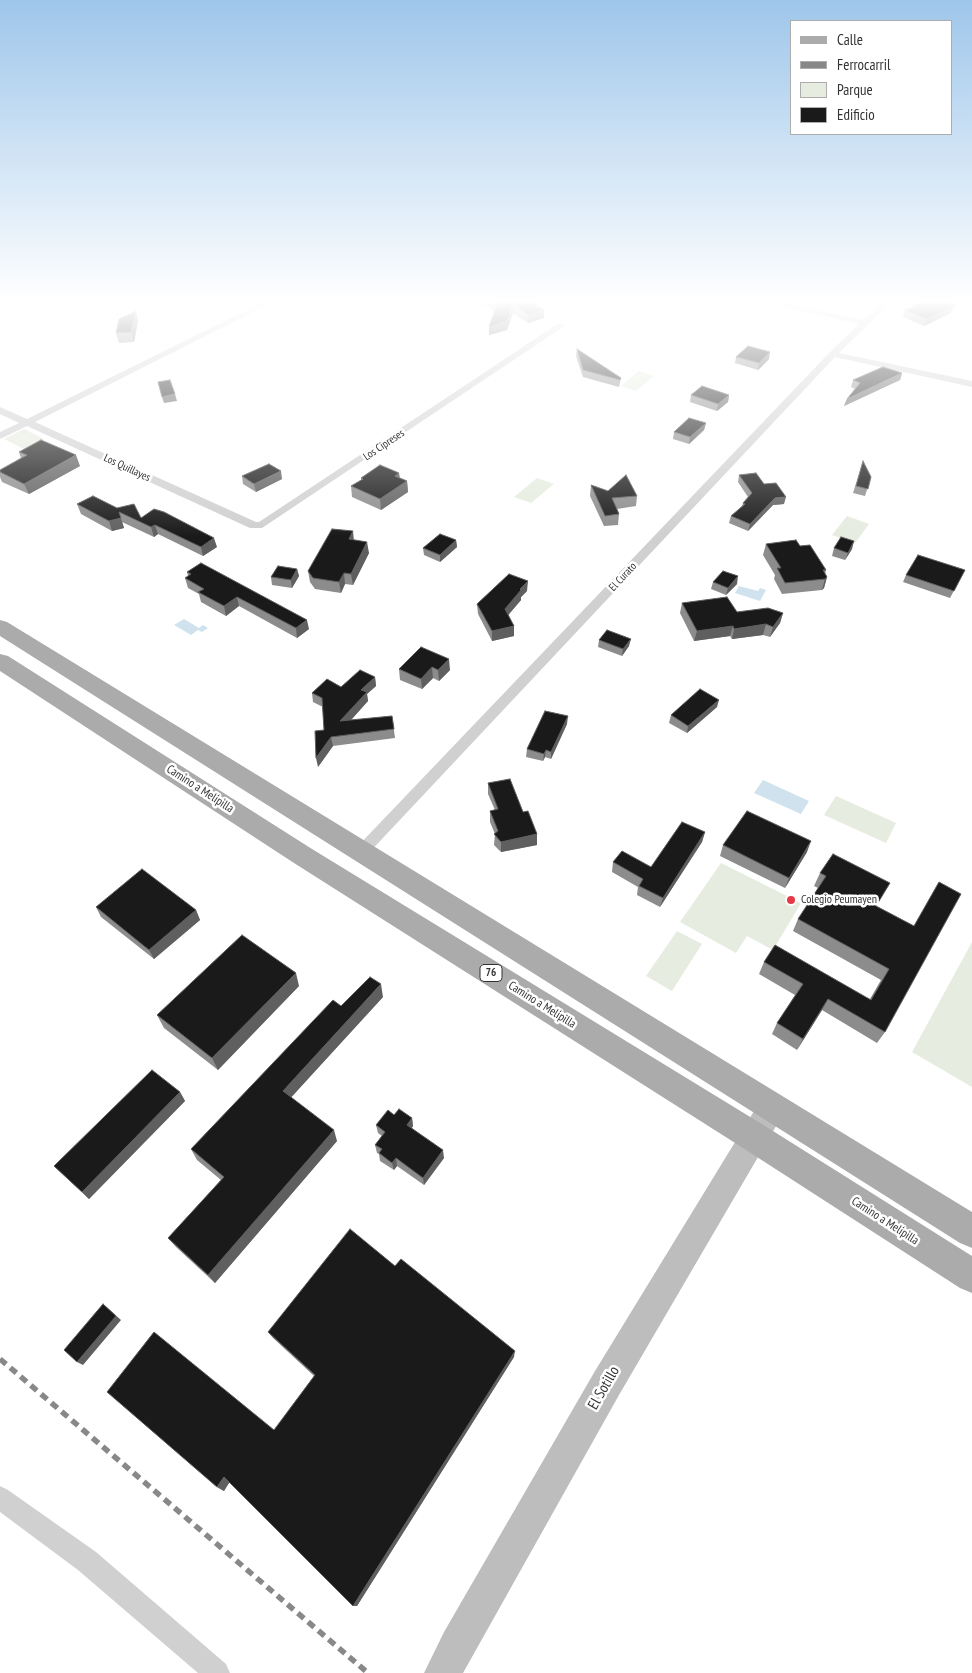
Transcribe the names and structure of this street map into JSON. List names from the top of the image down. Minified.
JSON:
{"streets":{"main road":["Camino a Melipilla","76"],"street":["Los Cipreses","Los Quillayes","El Curato","El Sotillo"]},"crossings":[["Los Cipreses","Los Quillayes"],["Camino a Melipilla","El Sotillo"]],"places":["Colegio Peumayen"],"legend":["Calle","Ferrocarril","Parque","Edificio"]}
